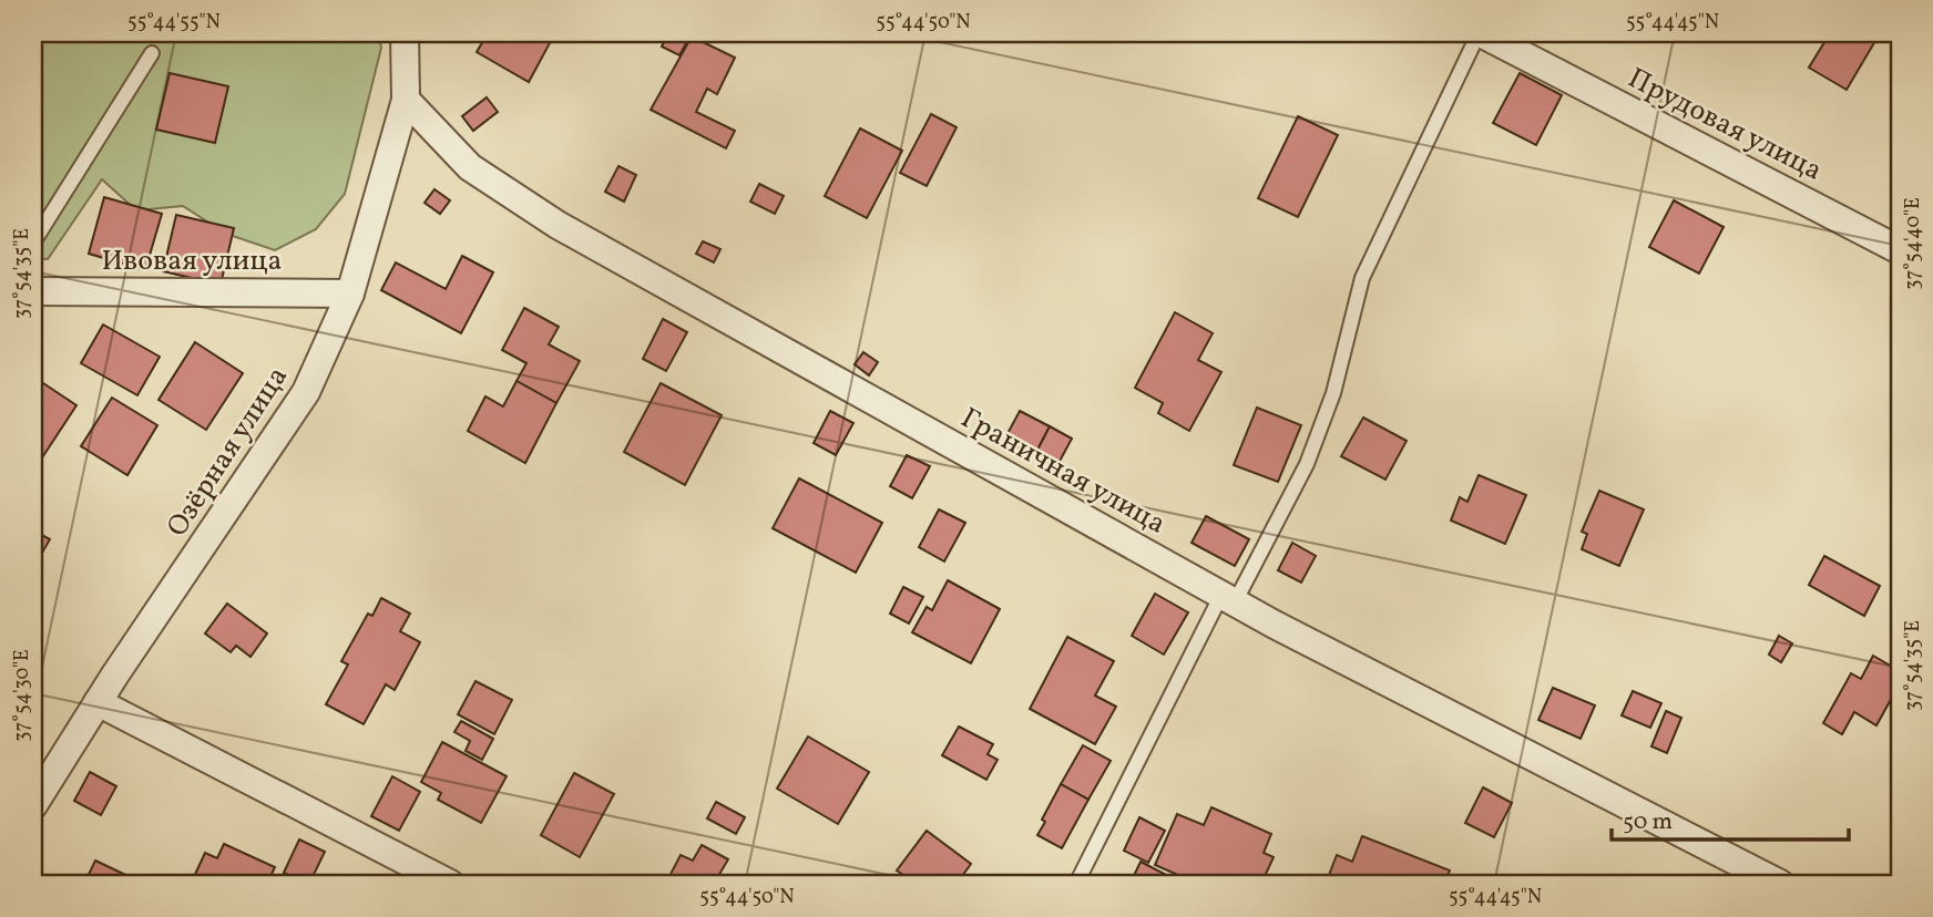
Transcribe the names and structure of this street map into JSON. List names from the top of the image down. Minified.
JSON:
{"streets":{"street":["Прудовая улица","Ивовая улица","Озёрная улица","Граничная улица"]},"crossings":[["Ивовая улица","Озёрная улица"],["Озёрная улица","Граничная улица"]],"scale_bar":"50 m","coordinates":["55°44'55\"N","55°44'50\"N","55°44'45\"N","37°54'40\"E","37°54'35\"E","37°54'30\"E"]}
